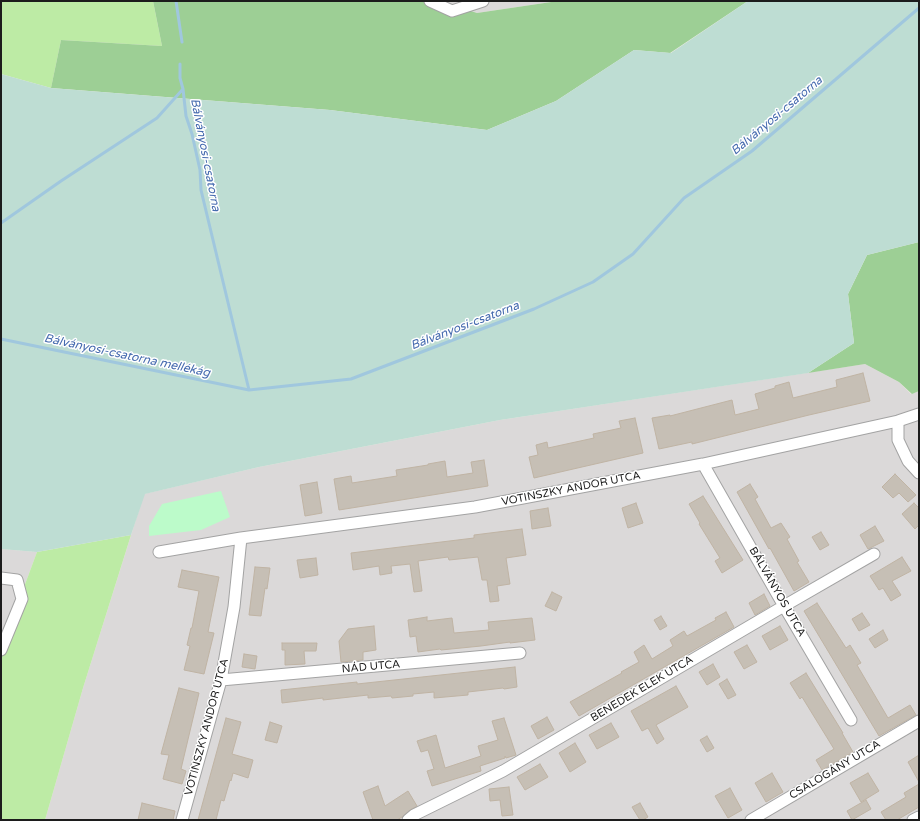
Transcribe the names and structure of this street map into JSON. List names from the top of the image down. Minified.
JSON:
{"streets":{"street":["VOTINSZKY ANDOR UTCA","BÁLVÁNYOS UTCA","NÁD UTCA","BENEDEK ELEK UTCA","CSALOGÁNY UTCA"]},"crossings":[["VOTINSZKY ANDOR UTCA","BÁLVÁNYOS UTCA"],["VOTINSZKY ANDOR UTCA","NÁD UTCA"],["BÁLVÁNYOS UTCA","BENEDEK ELEK UTCA"]],"water":["Bálványosi-csatorna","Bálványosi-csatorna mellékág"]}
